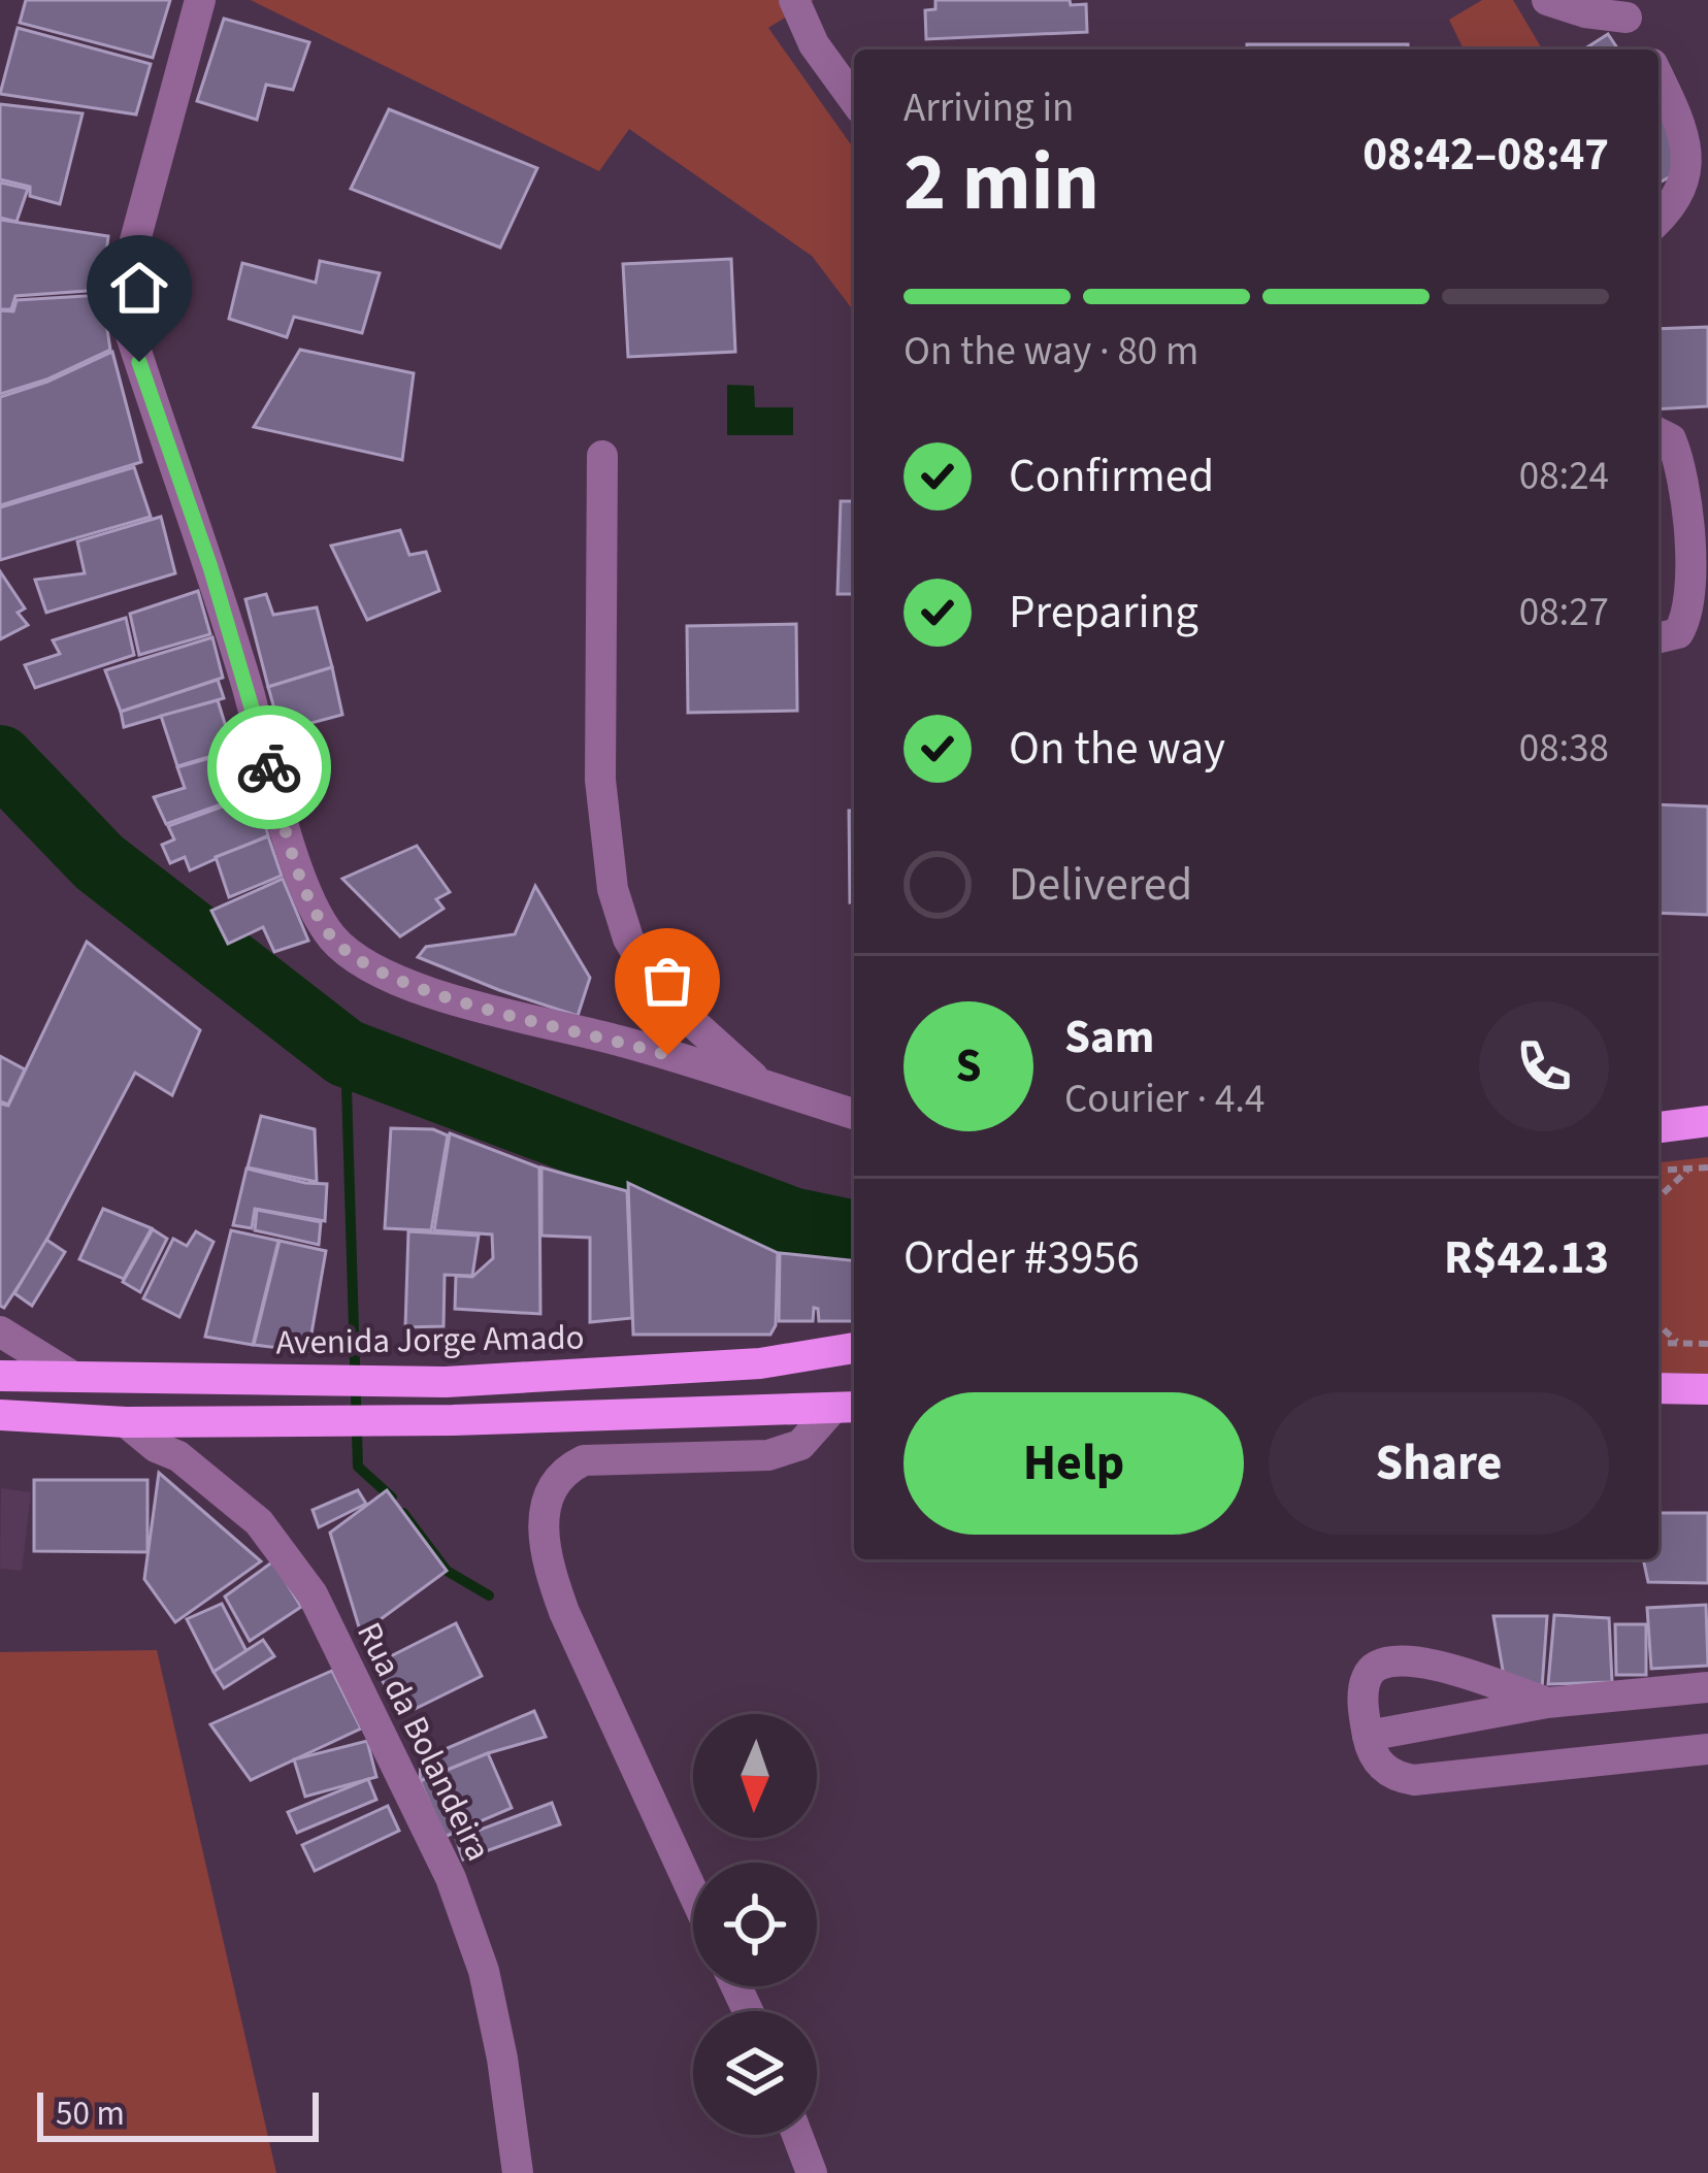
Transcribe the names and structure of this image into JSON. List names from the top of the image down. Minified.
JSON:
{"streets":{"main road":["Avenida Jorge Amado"],"street":["Rua da Bolandeira"]},"scale_bar":"50 m","north":"bottom","page":{"heading":["2 min","Arriving in","08:42–08:47"],"panel":["Sam","Courier · 4.4","Order #3956","R$42.13"],"bar":"On the way · 80 m","list":[["Confirmed","08:24"],["Preparing","08:27"],["On the way","08:38"],"Delivered"],"round":"S","buttons":["Help","Share"],"scale":"50 m"}}
